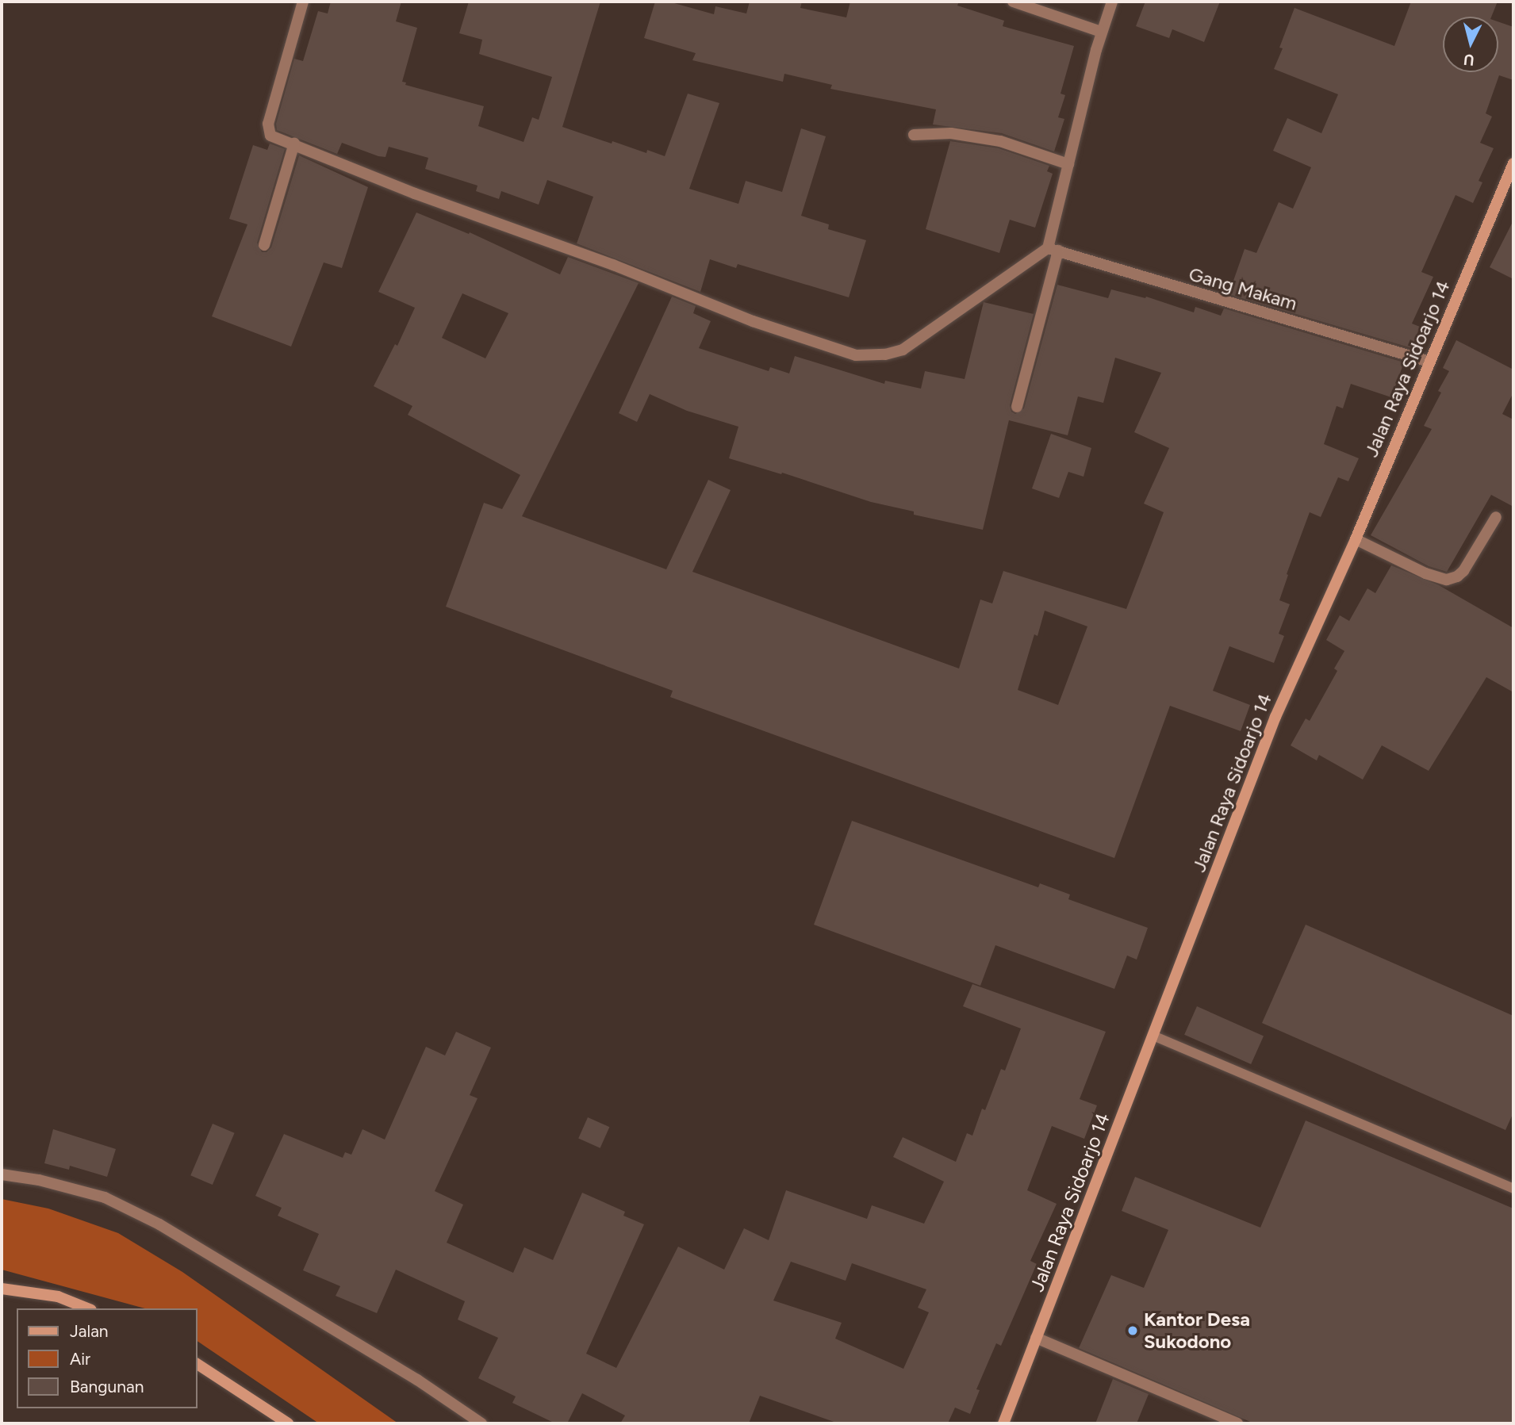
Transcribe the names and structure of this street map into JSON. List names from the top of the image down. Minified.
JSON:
{"streets":{"main road":["Jalan Raya Sidoarjo 14"],"street":["Gang Makam"]},"crossings":[["Gang Makam","Jalan Raya Sidoarjo 14"]],"places":["Kantor Desa Sukodono"],"legend":["Jalan","Air","Bangunan"],"north":"bottom"}
